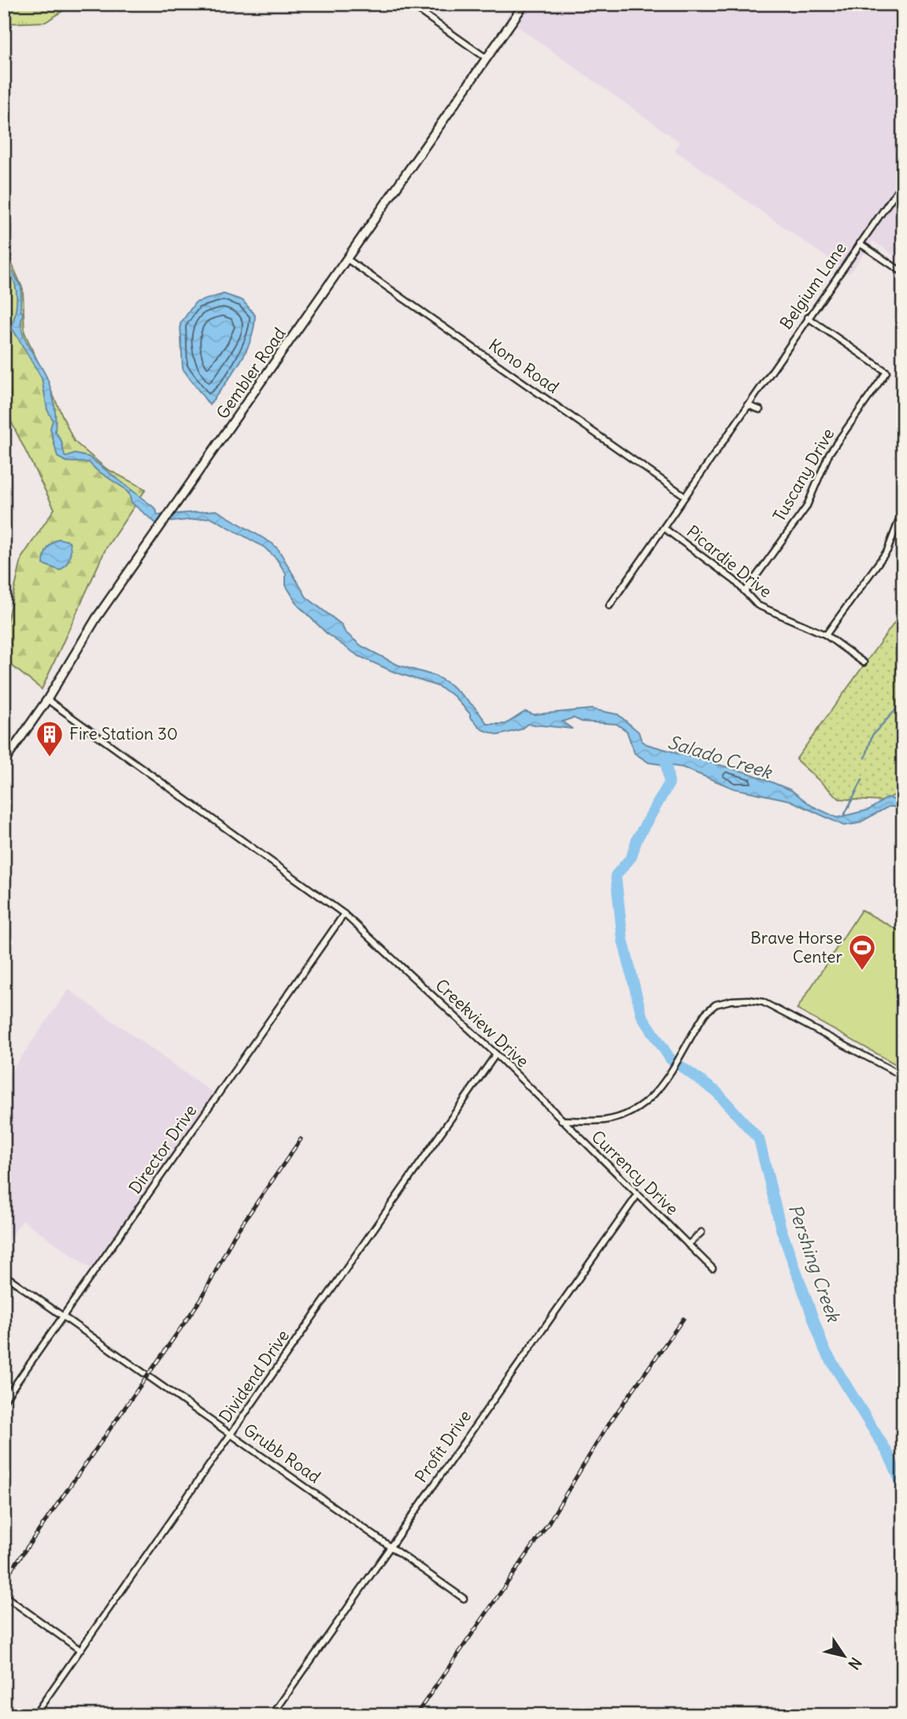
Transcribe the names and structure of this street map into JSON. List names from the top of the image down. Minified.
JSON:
{"streets":{"main road":["Gembler Road"],"street":["Belgium Lane","Kono Road","Tuscany Drive","Picardie Drive","Creekview Drive","Director Drive","Currency Drive","Dividend Drive","Profit Drive","Grubb Road"]},"crossings":[["Belgium Lane","Kono Road"],["Belgium Lane","Tuscany Drive"],["Belgium Lane","Picardie Drive"],["Kono Road","Gembler Road"],["Gembler Road","Creekview Drive"],["Tuscany Drive","Picardie Drive"],["Creekview Drive","Director Drive"],["Creekview Drive","Currency Drive"],["Creekview Drive","Dividend Drive"],["Director Drive","Grubb Road"],["Currency Drive","Profit Drive"],["Dividend Drive","Grubb Road"],["Profit Drive","Grubb Road"]],"water":["Salado Creek","Pershing Creek"],"places":{"building":["Fire Station 30"],"sports":["Brave Horse Center"]},"north":"bottom right"}
